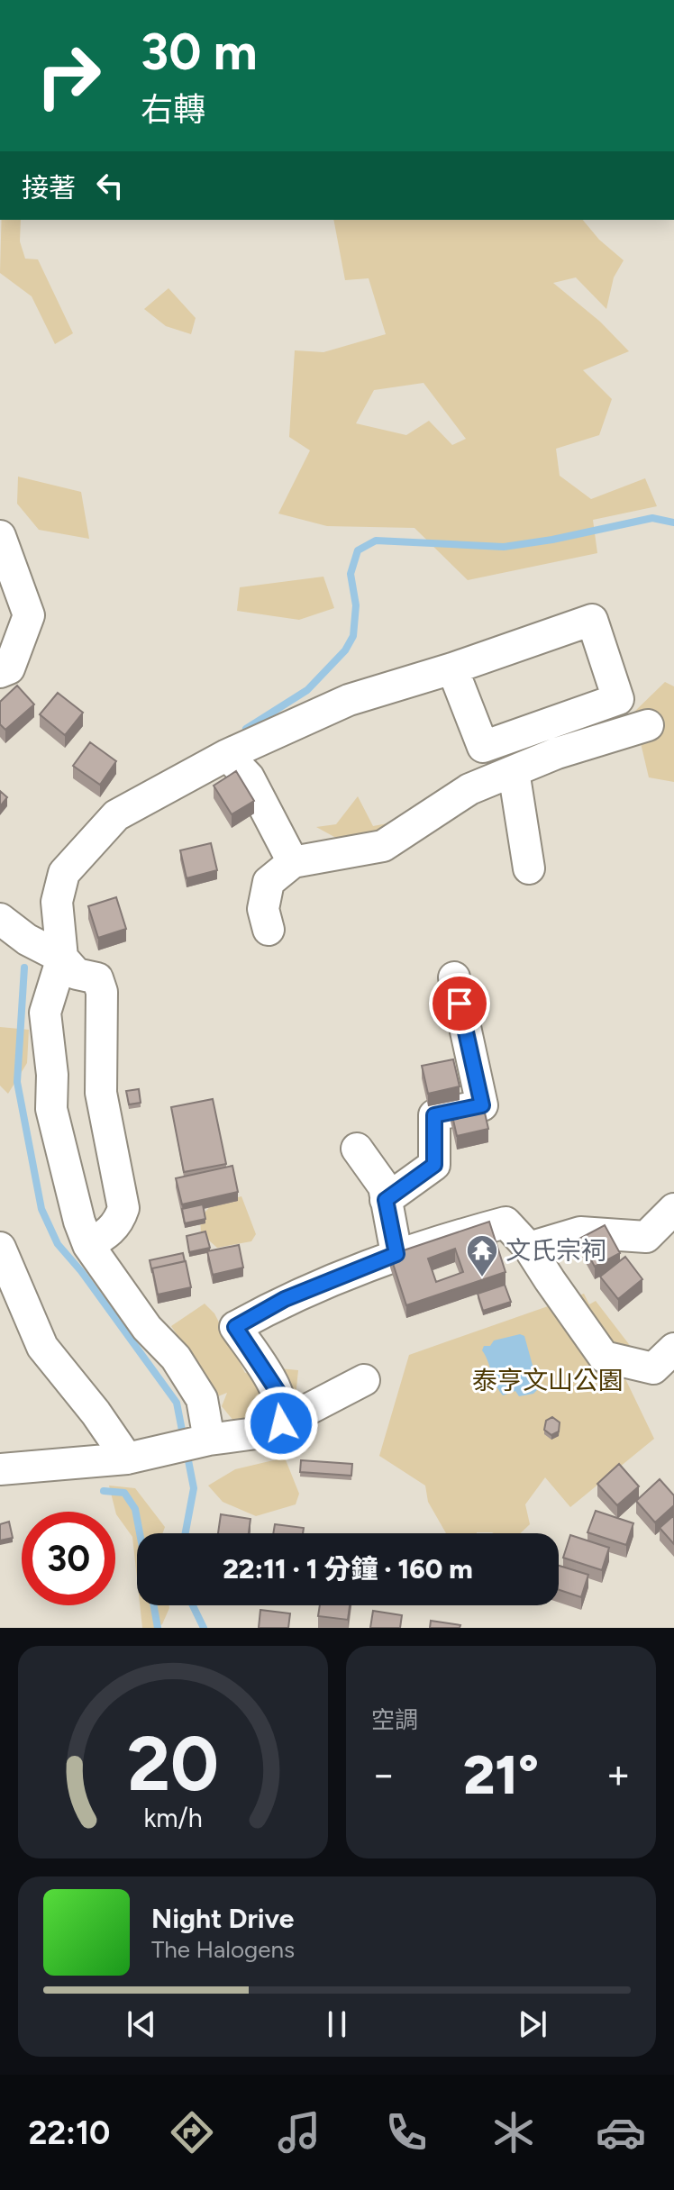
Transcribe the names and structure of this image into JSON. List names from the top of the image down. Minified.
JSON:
{"parks":["泰亨文山公園"],"places":{"temple":["文氏宗祠"]},"page":{"turn":["30 m","右轉"],"then":"接著","limit":"30","trip":"22:11 · 1 分鐘 · 160 m","tile":"空調","heat":["−","21°","+"],"song":["Night Drive","The Halogens"],"tabs":"22:10","gauge":["20","km/h"]}}
